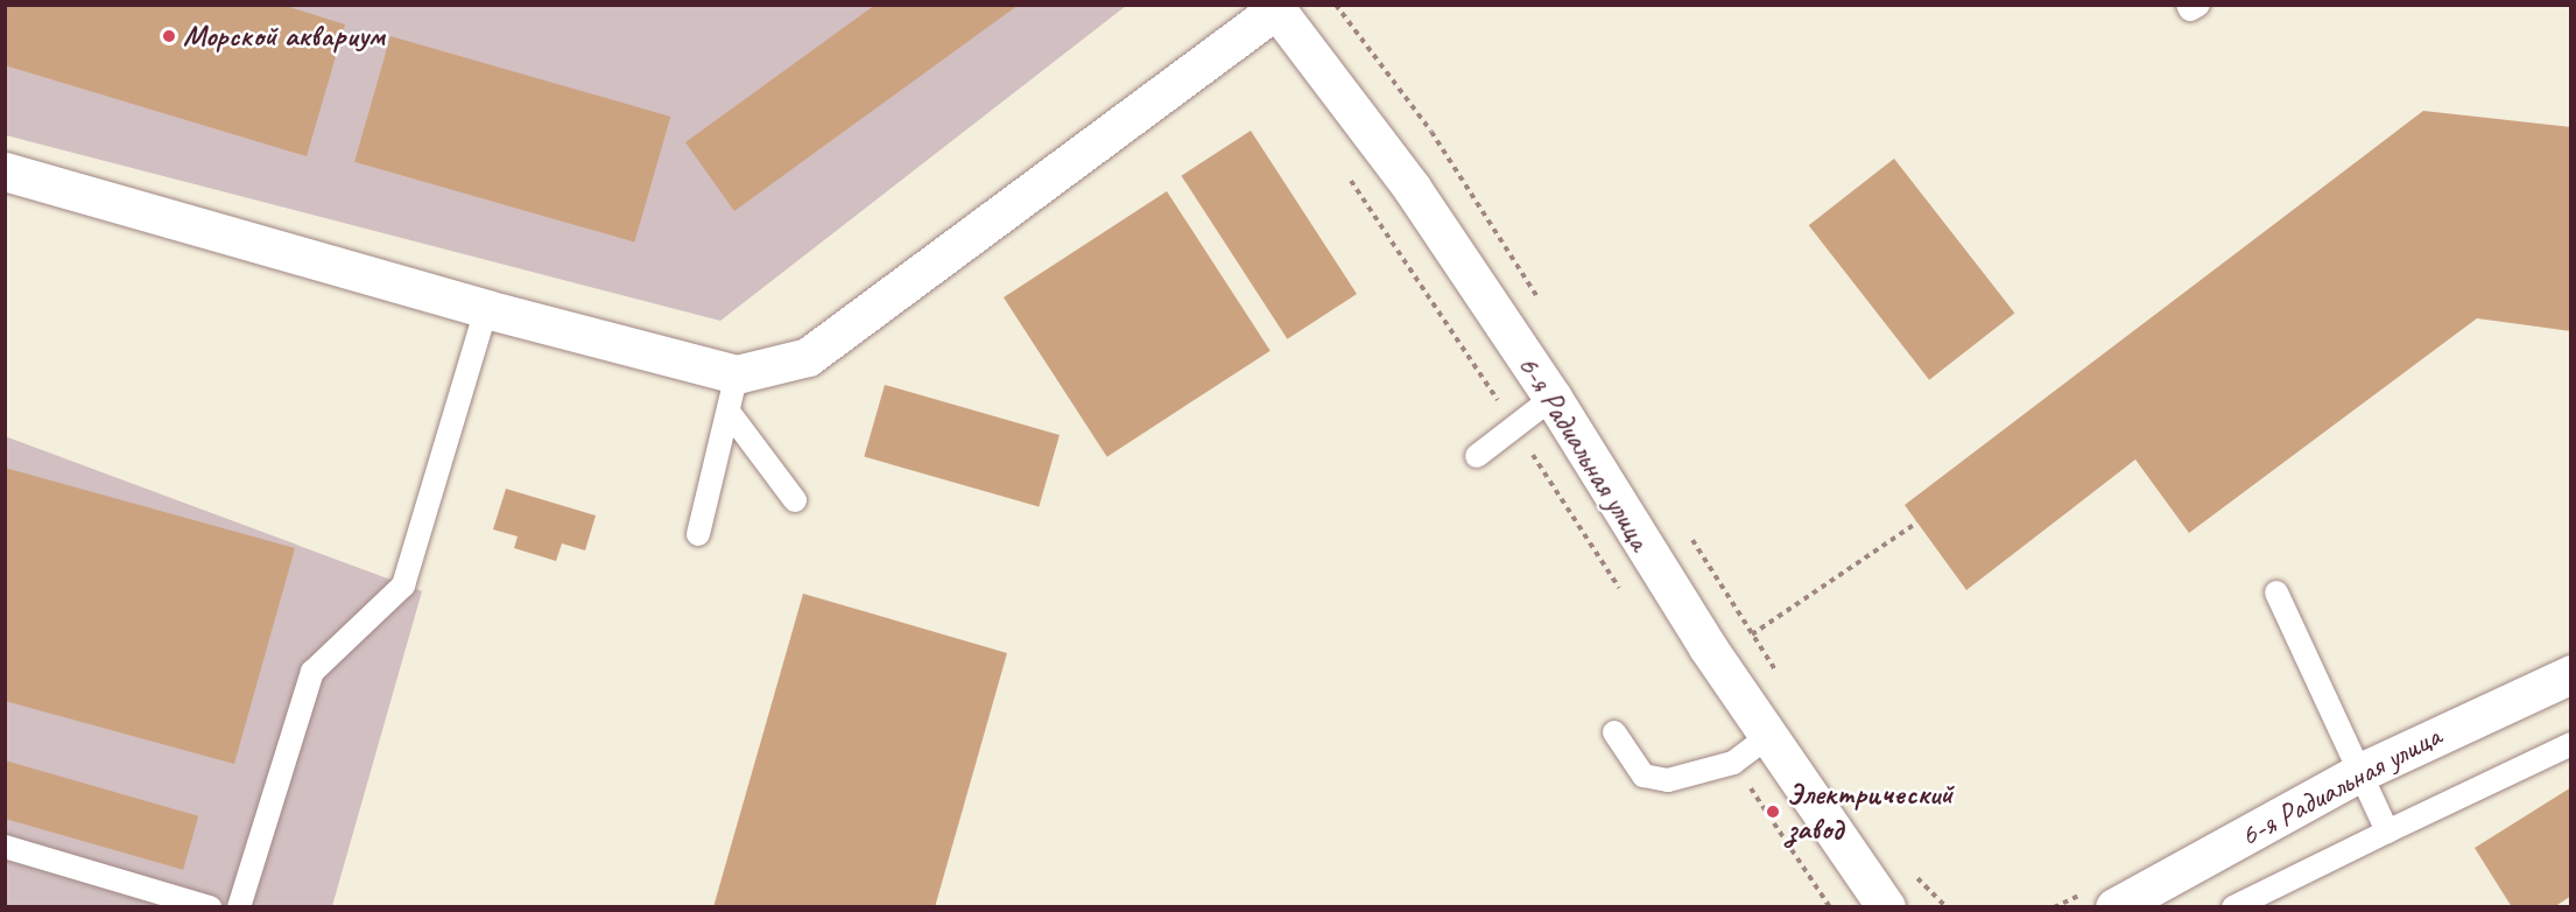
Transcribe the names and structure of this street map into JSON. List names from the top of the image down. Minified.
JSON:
{"streets":{"street":["6-я Радиальная улица"]},"places":["Морской аквариум","Электрический завод"]}
